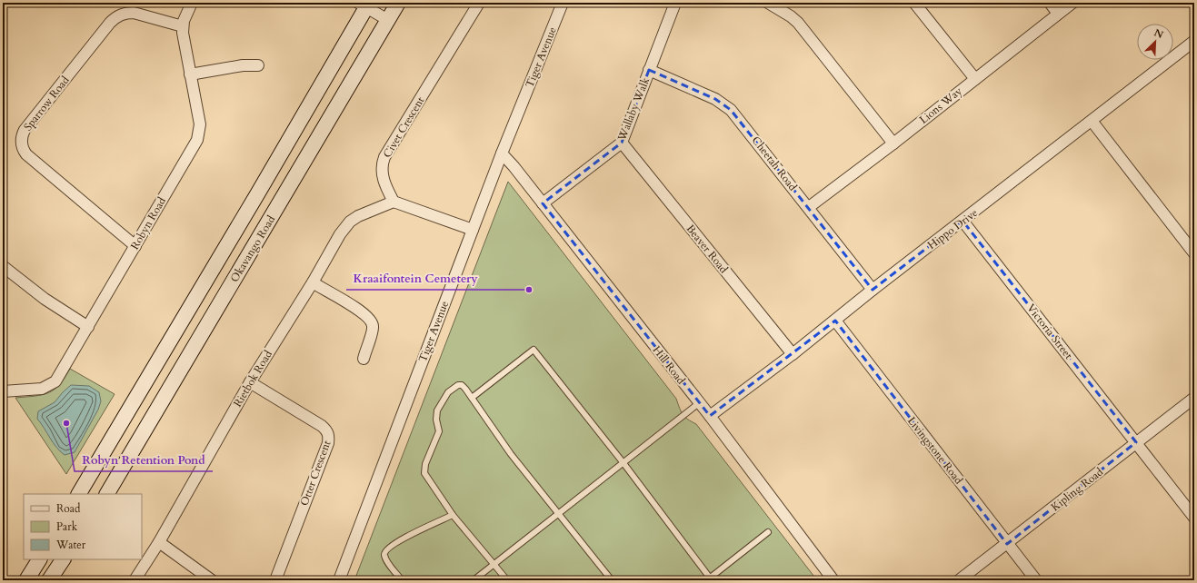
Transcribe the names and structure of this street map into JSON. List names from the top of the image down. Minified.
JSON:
{"streets":{"main road":["Okavango Road"],"street":["Tiger Avenue","Sparrow Road","Lions Way","Wallaby Walk","Civet Crescent","Cheetah Road","Robyn Road","Hippo Drive","Beaver Road","Victoria Street","Hill Road","Rietbok Road","Livingstone Road","Otter Crescent","Kipling Road"]},"crossings":[["Tiger Avenue","Hill Road"],["Sparrow Road","Robyn Road"],["Lions Way","Cheetah Road"],["Wallaby Walk","Cheetah Road"],["Wallaby Walk","Beaver Road"],["Wallaby Walk","Hill Road"],["Civet Crescent","Rietbok Road"],["Cheetah Road","Hippo Drive"],["Hippo Drive","Beaver Road"],["Hippo Drive","Victoria Street"],["Hippo Drive","Hill Road"],["Hippo Drive","Livingstone Road"],["Victoria Street","Kipling Road"],["Rietbok Road","Otter Crescent"],["Livingstone Road","Kipling Road"]],"places":["Kraaifontein Cemetery","Robyn Retention Pond"],"legend":["Road","Park","Water"],"north":"top right"}
